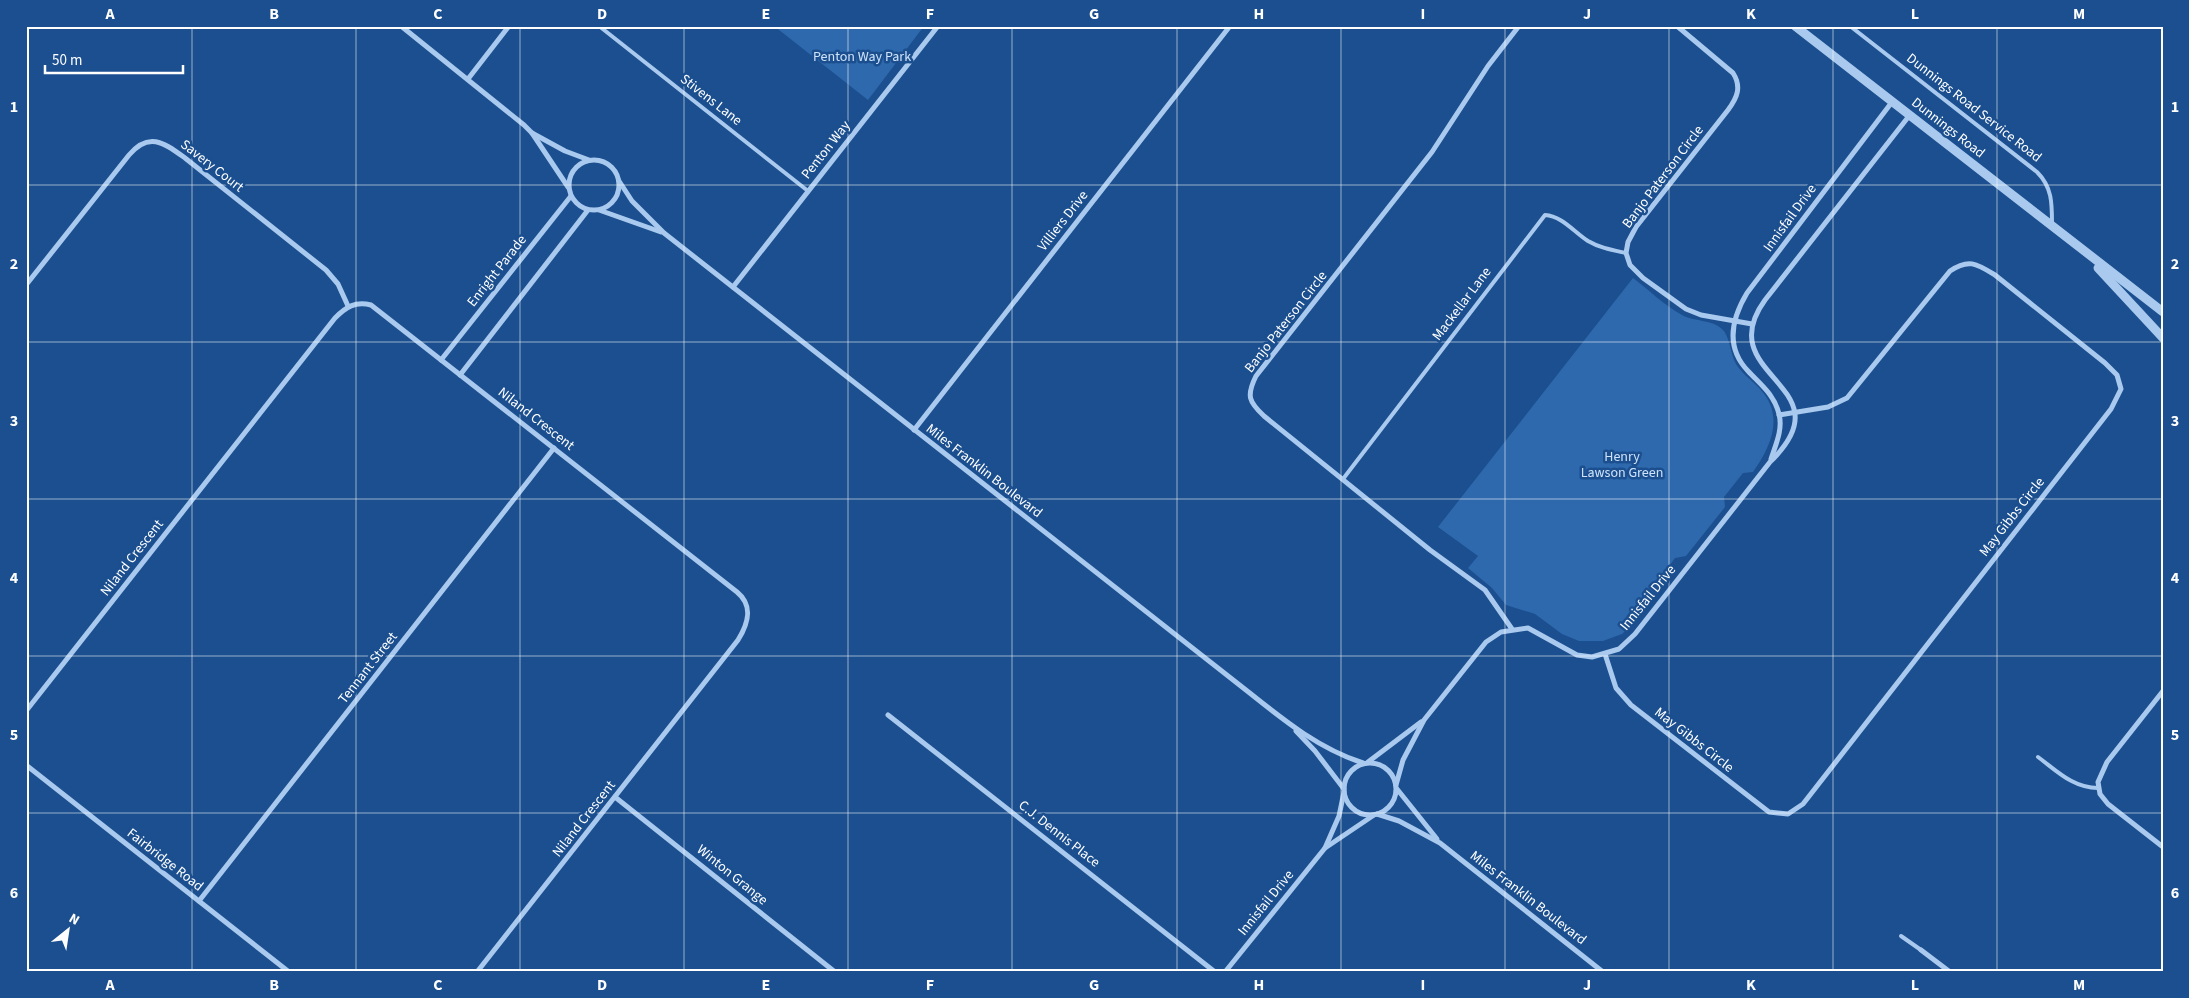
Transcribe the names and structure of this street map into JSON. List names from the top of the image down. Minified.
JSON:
{"streets":{"street":["Dunnings Road","Penton Way","Savery Court","Banjo Paterson Circle","Innisfail Drive","Villiers Drive","Enright Parade","Niland Crescent","Miles Franklin Boulevard","May Gibbs Circle","Tennant Street","C.J. Dennis Place","Fairbridge Road","Winton Grange"],"lane":["Stivens Lane","Dunnings Road Service Road","Mackellar Lane"]},"crossings":[["Stivens Lane","Penton Way"],["Dunnings Road Service Road","Dunnings Road"],["Dunnings Road","Innisfail Drive"],["Penton Way","Miles Franklin Boulevard"],["Savery Court","Niland Crescent"],["Banjo Paterson Circle","Innisfail Drive"],["Banjo Paterson Circle","Mackellar Lane"],["Innisfail Drive","Miles Franklin Boulevard"],["Innisfail Drive","May Gibbs Circle"],["Villiers Drive","Miles Franklin Boulevard"],["Enright Parade","Niland Crescent"],["Enright Parade","Miles Franklin Boulevard"],["Niland Crescent","Tennant Street"],["Niland Crescent","Winton Grange"],["Tennant Street","Fairbridge Road"]],"parks":["Penton Way Park","Henry Lawson Green"],"scale_bar":"50 m","north":"top right","grid":{"columns":["A","B","C","D","E","F","G","H","I","J","K","L","M"],"rows":["1","2","3","4","5","6"]}}
